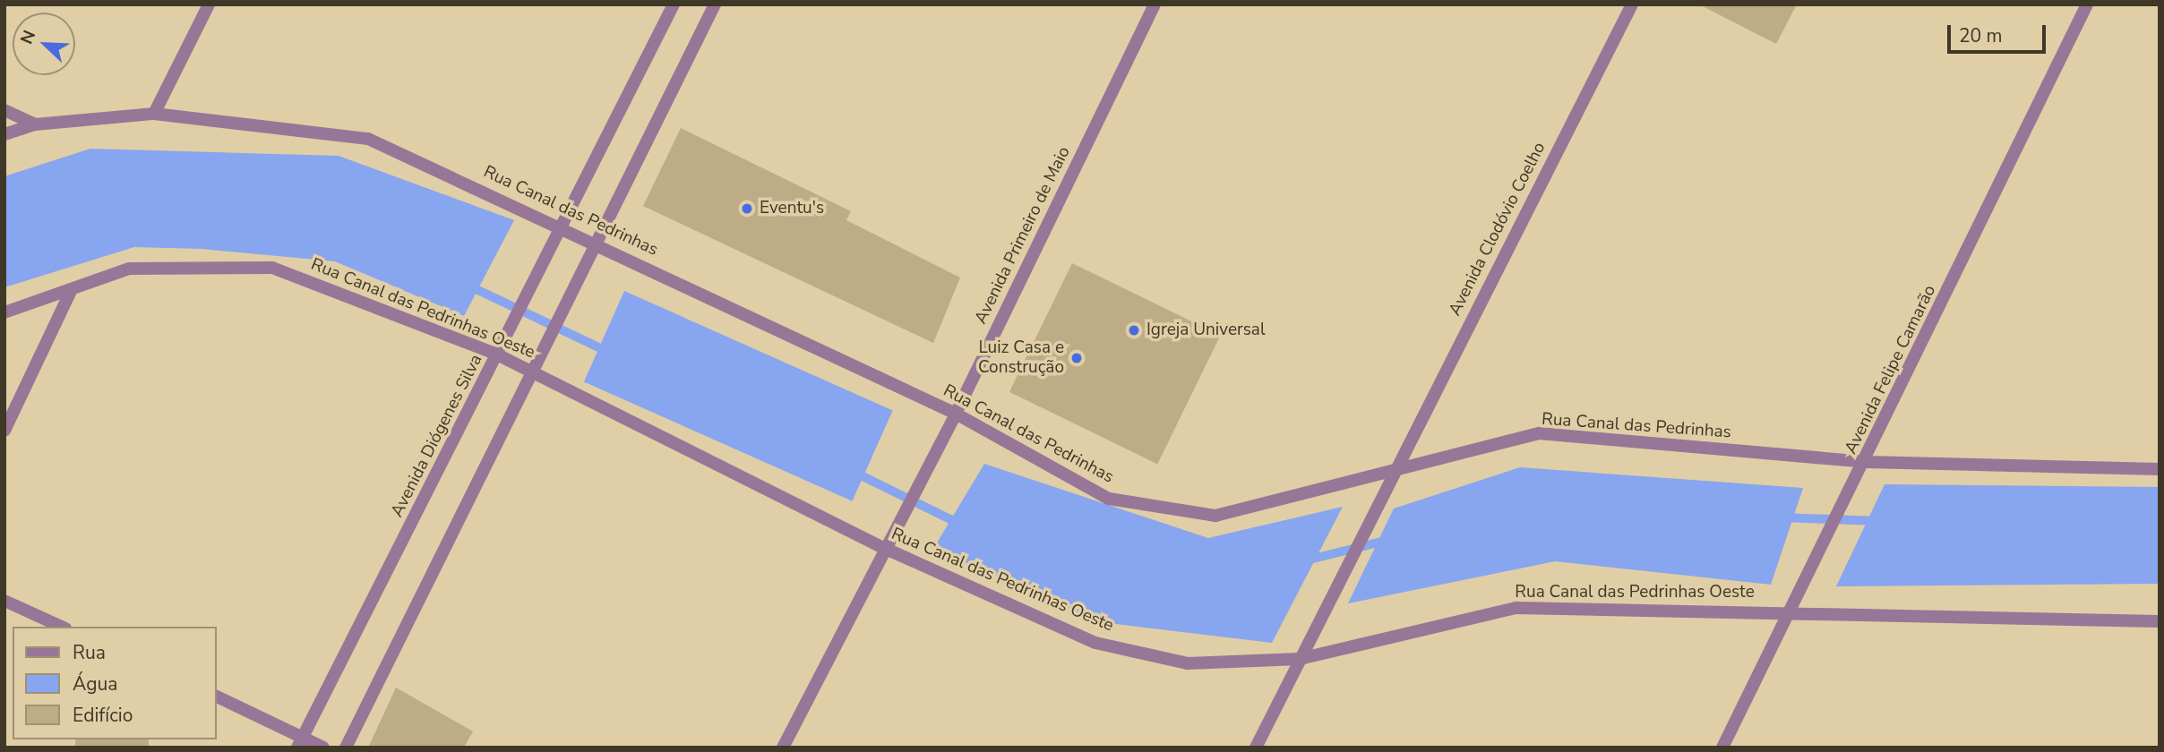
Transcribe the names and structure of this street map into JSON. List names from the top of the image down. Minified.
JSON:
{"streets":{"street":["Rua Canal das Pedrinhas","Avenida Clodóvio Coelho","Avenida Primeiro de Maio","Rua Canal das Pedrinhas Oeste","Avenida Felipe Camarão","Avenida Diógenes Silva"]},"crossings":[["Rua Canal das Pedrinhas","Avenida Clodóvio Coelho"],["Rua Canal das Pedrinhas","Avenida Primeiro de Maio"],["Rua Canal das Pedrinhas","Avenida Felipe Camarão"],["Rua Canal das Pedrinhas","Avenida Diógenes Silva"],["Avenida Clodóvio Coelho","Rua Canal das Pedrinhas Oeste"],["Avenida Primeiro de Maio","Rua Canal das Pedrinhas Oeste"],["Rua Canal das Pedrinhas Oeste","Avenida Felipe Camarão"],["Rua Canal das Pedrinhas Oeste","Avenida Diógenes Silva"]],"places":["Eventu's","Igreja Universal","Luiz Casa e Construção"],"legend":["Rua","Água","Edifício"],"scale_bar":"20 m","north":"top left"}
